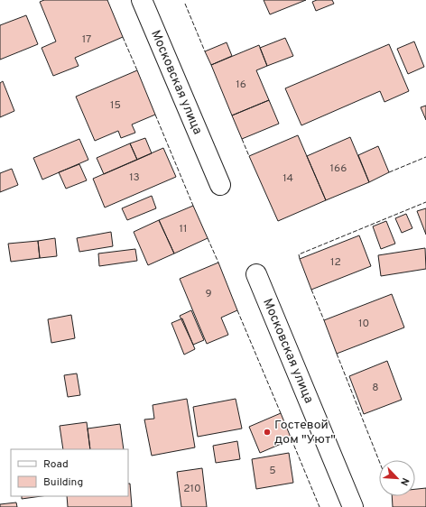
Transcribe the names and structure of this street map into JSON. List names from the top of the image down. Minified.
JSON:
{"streets":{"street":["Московская улица"]},"places":["Гостевой дом \"Уют\""],"house_numbers":["17","16","15","166","13","14","11","12","9","10","8","5","210"],"legend":["Road","Building"],"north":"bottom right"}
